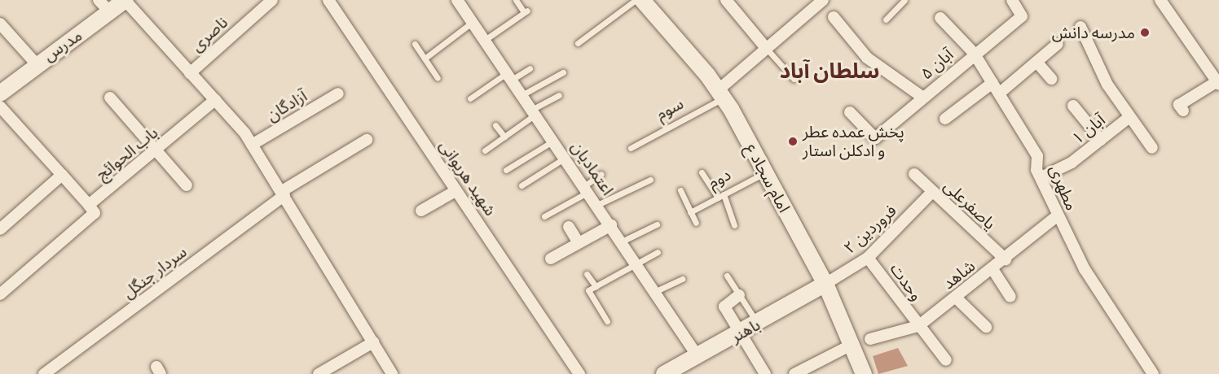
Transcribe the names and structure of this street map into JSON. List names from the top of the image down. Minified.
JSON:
{"streets":{"street":["ناصری","مدرس","آبان ۵","آزادگان","آبان ۱","باب الحوائج","اعتمادیان","شهید هریوانی","امام سجاد ع","مطهری","یاصفرعلی","فروردین ۲","سردار جنگل","شاهد","وحدت","باهنر"],"lane":["سوم","دوم"]},"crossings":[["آبان ۵","مطهری"],["سوم","امام سجاد ع"],["آبان ۱","مطهری"],["اعتمادیان","باهنر"],["امام سجاد ع","دوم"],["امام سجاد ع","فروردین ۲"],["امام سجاد ع","باهنر"],["مطهری","شاهد"],["یاصفرعلی","فروردین ۲"],["یاصفرعلی","شاهد"],["فروردین ۲","وحدت"],["فروردین ۲","باهنر"],["شاهد","وحدت"]],"districts":["سلطان آباد"],"places":["مدرسه دانش","پخش عمده عطر و ادکلن استار"]}
